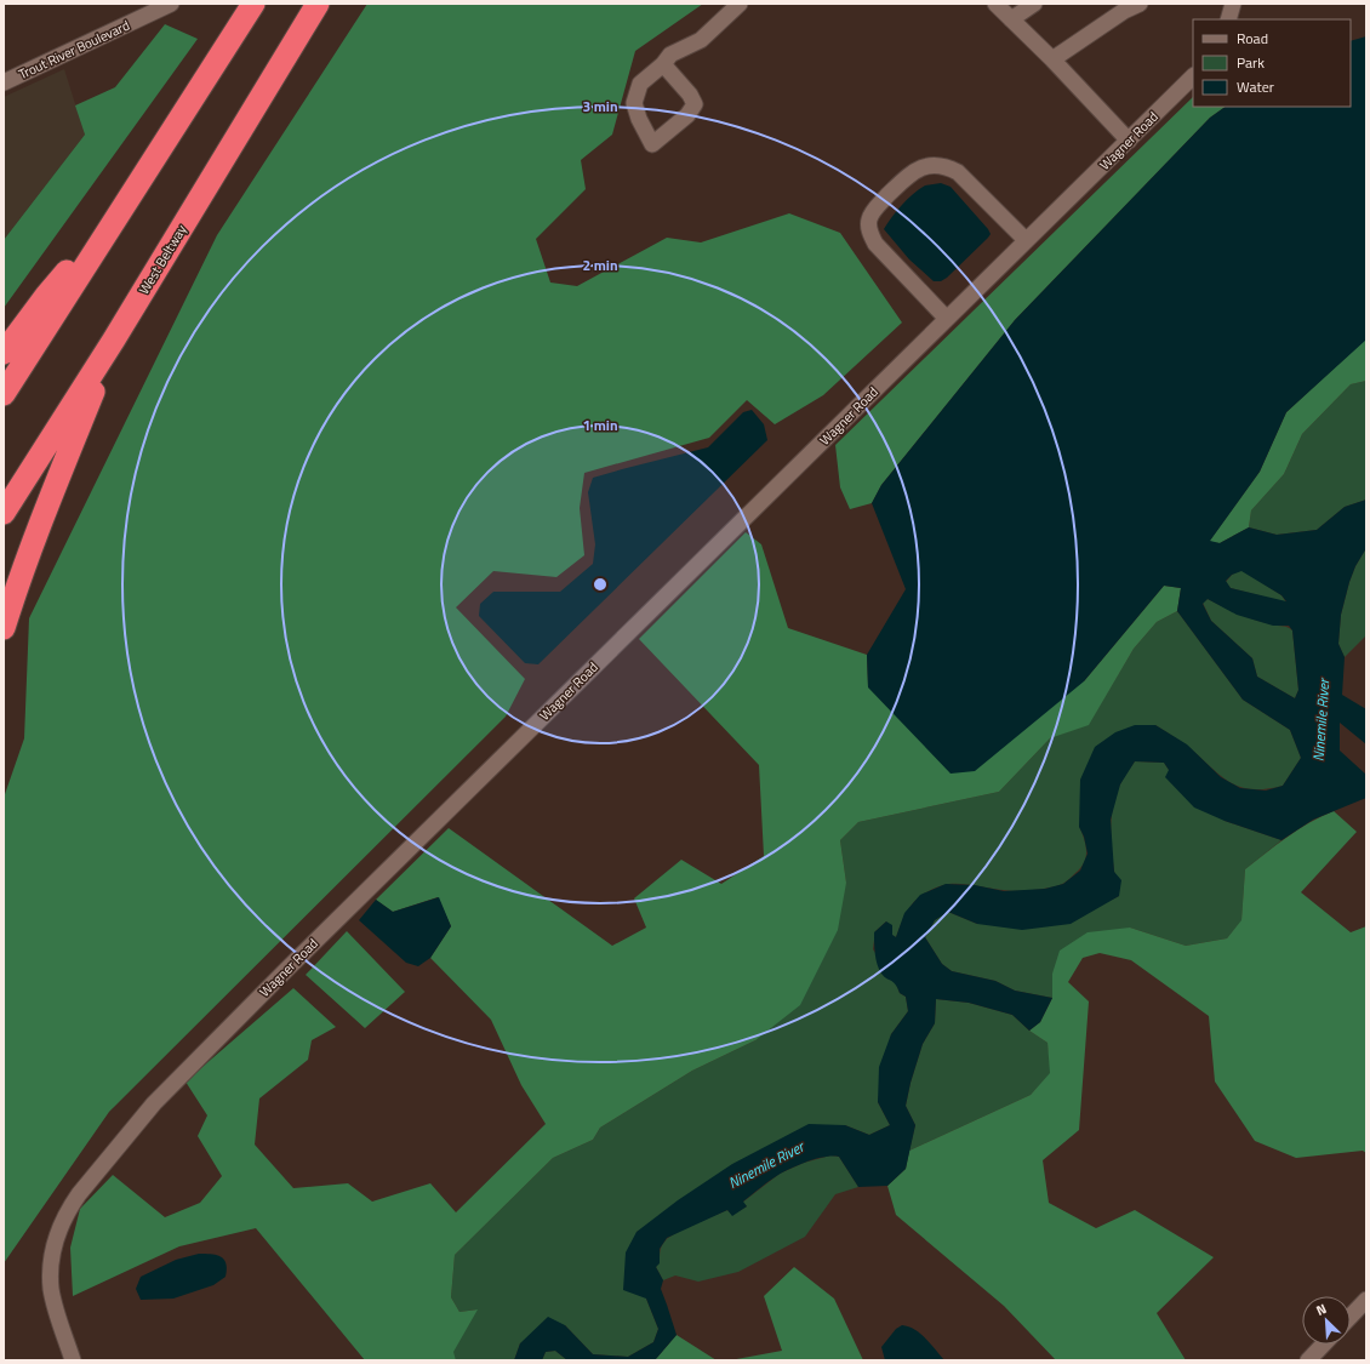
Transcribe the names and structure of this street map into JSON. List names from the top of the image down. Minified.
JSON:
{"streets":{"highway":["West Beltway"],"street":["Trout River Boulevard","Wagner Road"]},"water":["Ninemile River"],"legend":["Road","Park","Water"],"north":"top left","rings":["3 min","2 min","1 min"]}
